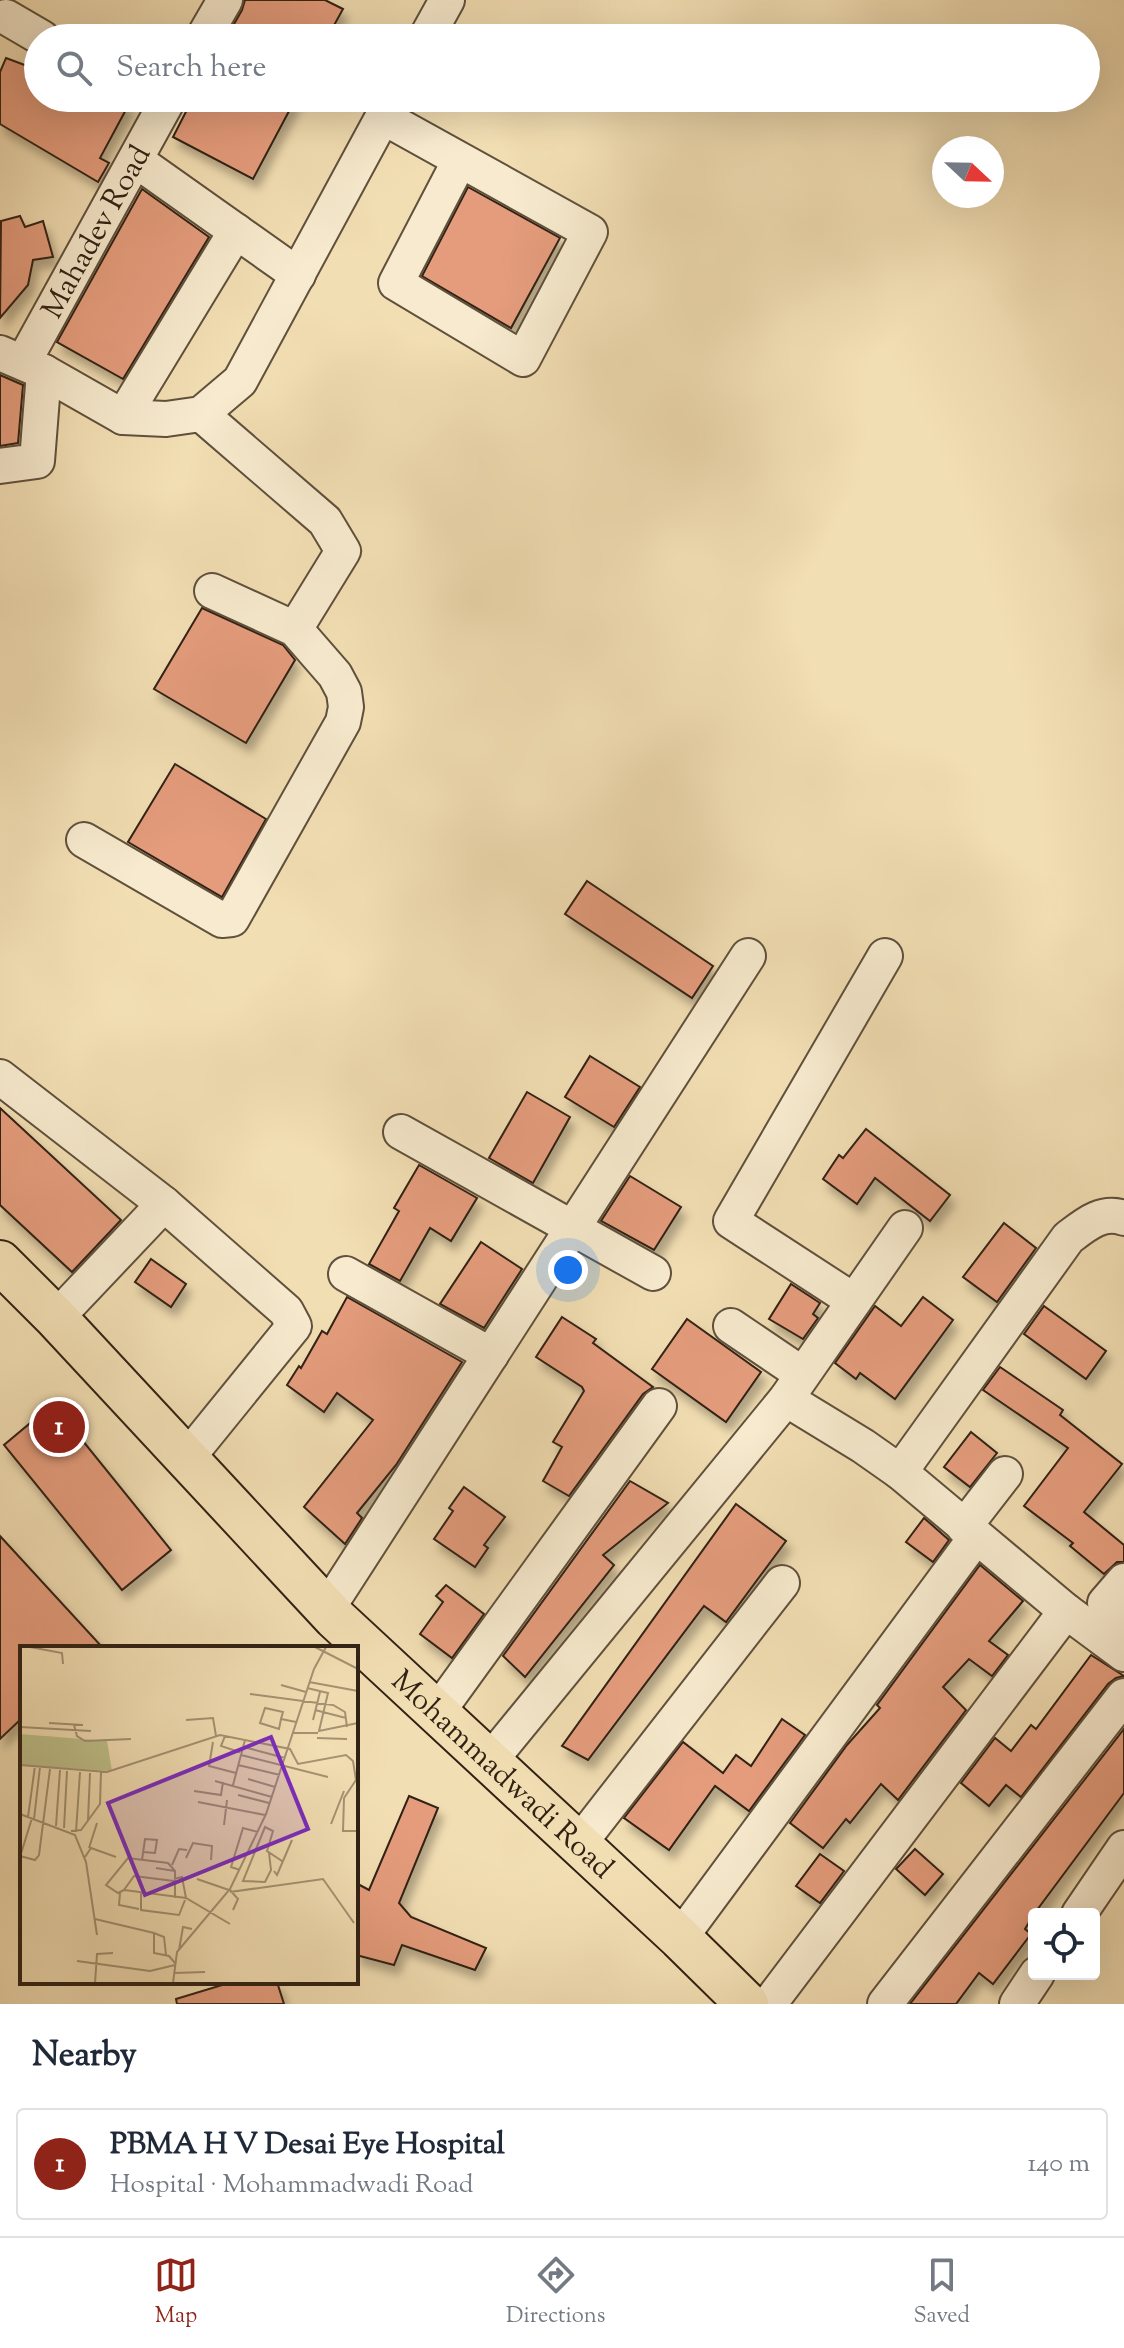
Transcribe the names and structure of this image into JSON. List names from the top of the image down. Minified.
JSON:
{"streets":{"main road":["Mohammadwadi Road"],"street":["Mahadev Road"]},"north":"right","page":{"search":"Search here","pins":"1","heading":"Nearby","list":[{"mark":"1","name":"PBMA H V Desai Eye Hospital","note":"Hospital · Mohammadwadi Road","value":"140 m"}],"nav":["Map","Directions","Saved"]}}
